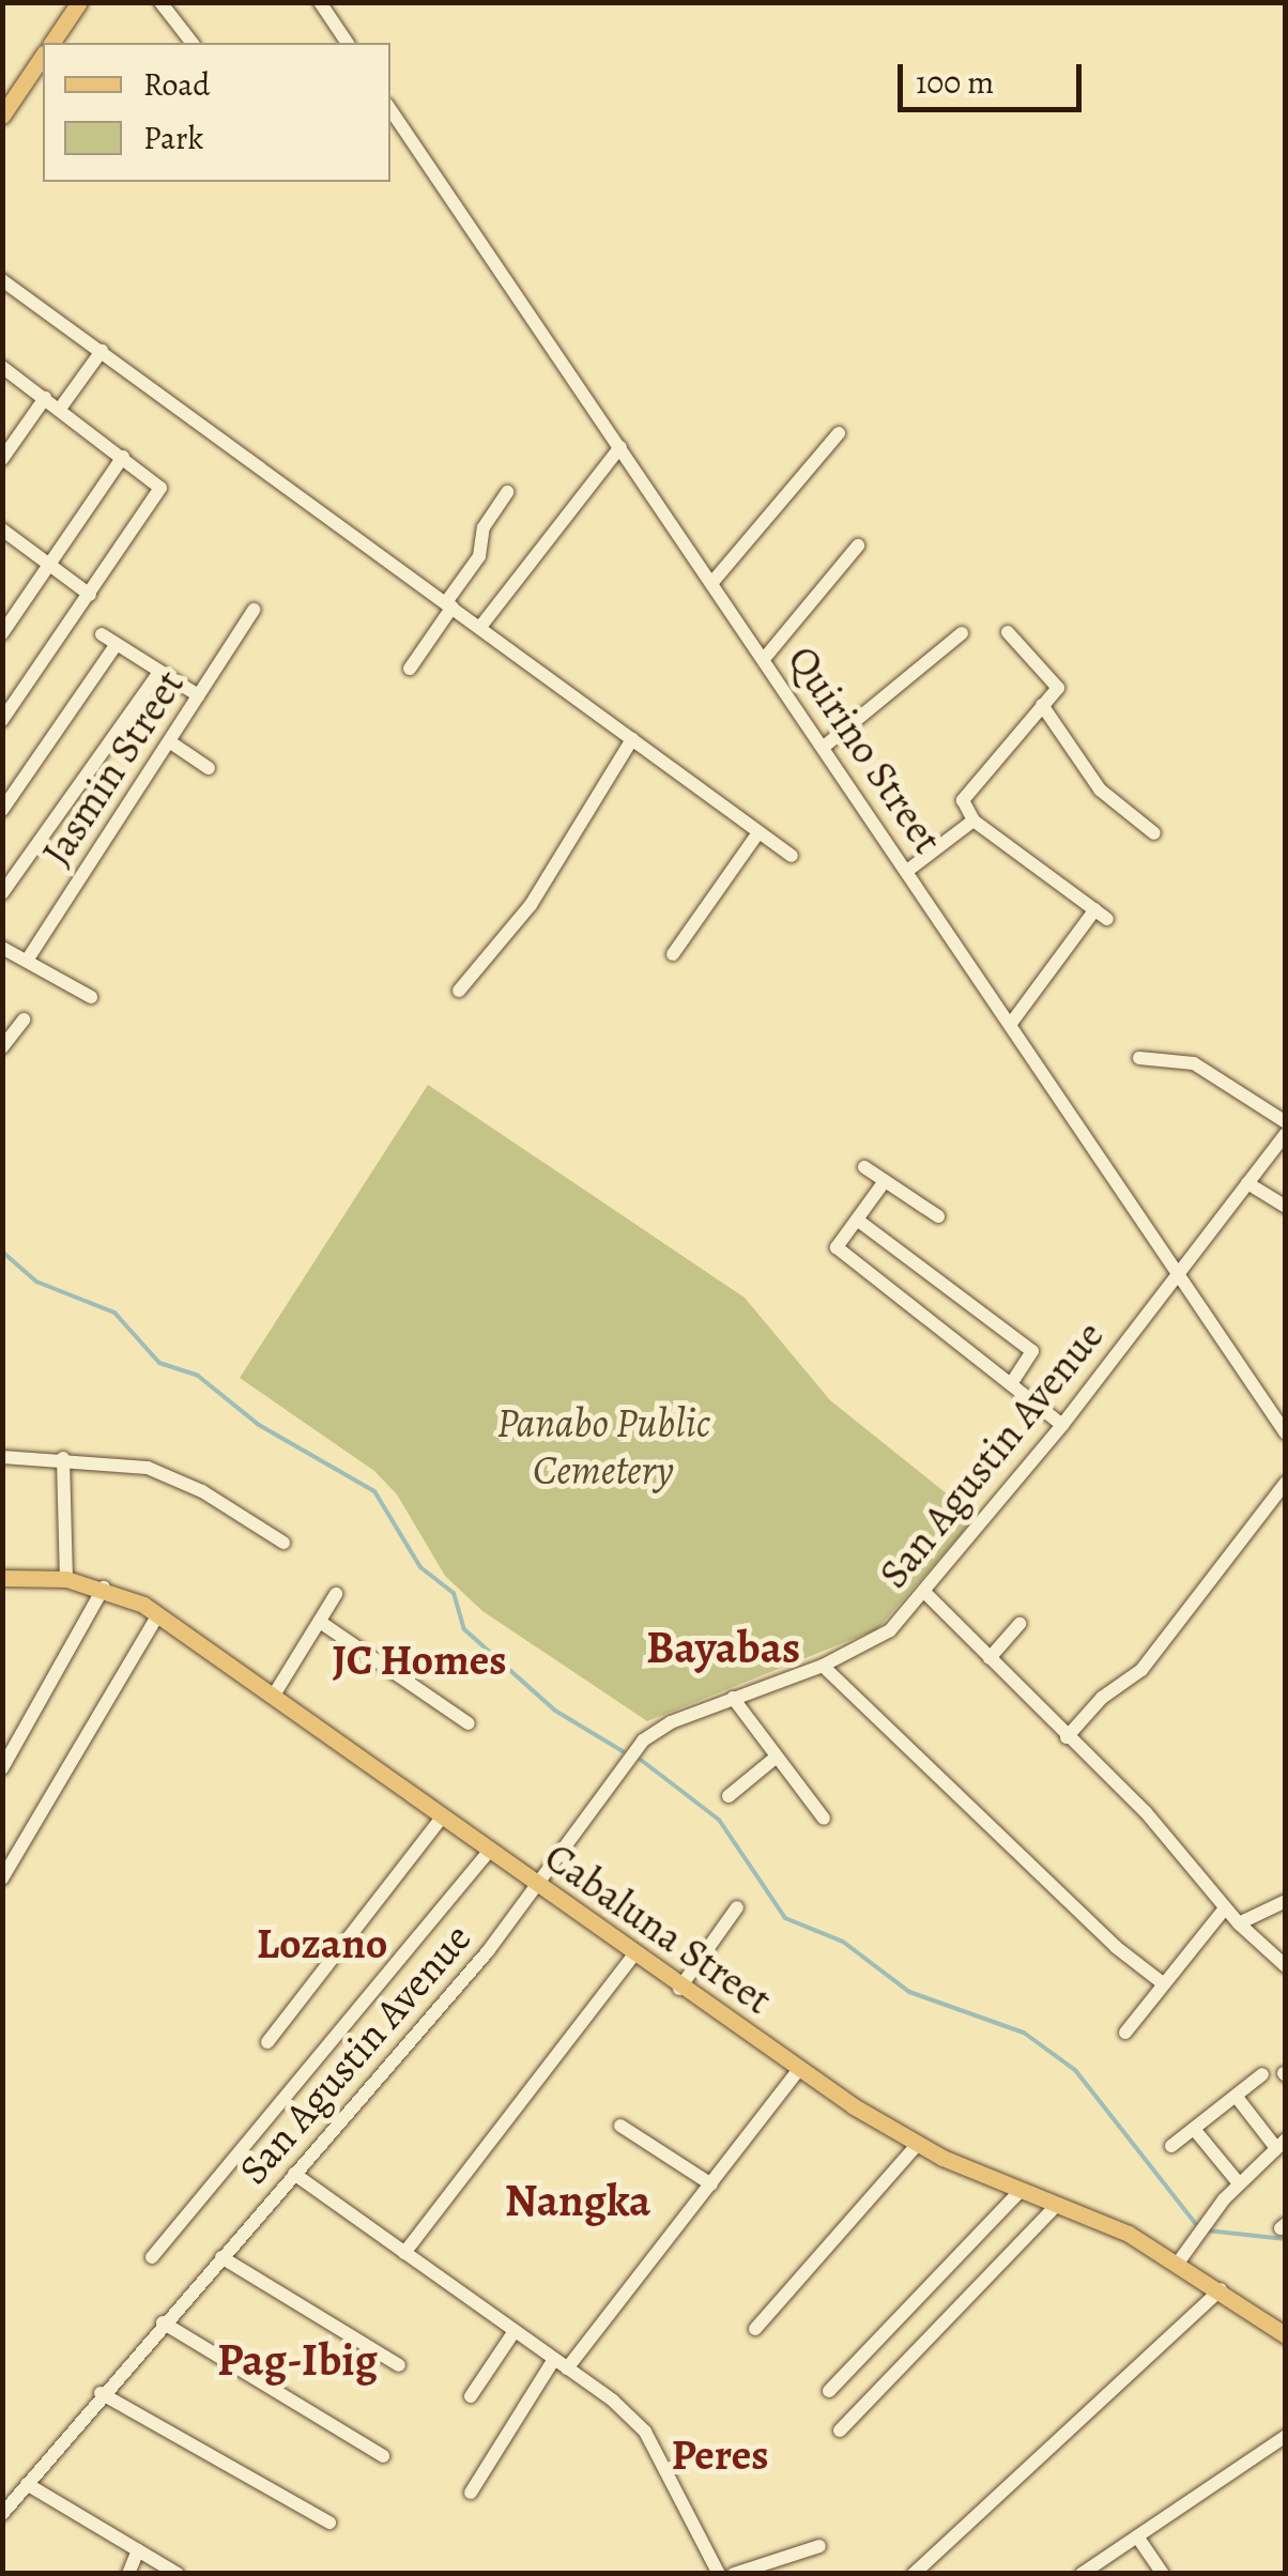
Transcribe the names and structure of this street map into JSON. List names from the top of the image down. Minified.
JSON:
{"streets":{"main road":["Cabaluna Street"],"street":["Quirino Street","Jasmin Street","San Agustin Avenue"]},"crossings":[["Quirino Street","San Agustin Avenue"],["San Agustin Avenue","Cabaluna Street"]],"districts":["Bayabas","JC Homes","Lozano","Nangka","Pag-Ibig","Peres"],"parks":["Panabo Public Cemetery"],"legend":["Road","Park"],"scale_bar":"100 m"}
